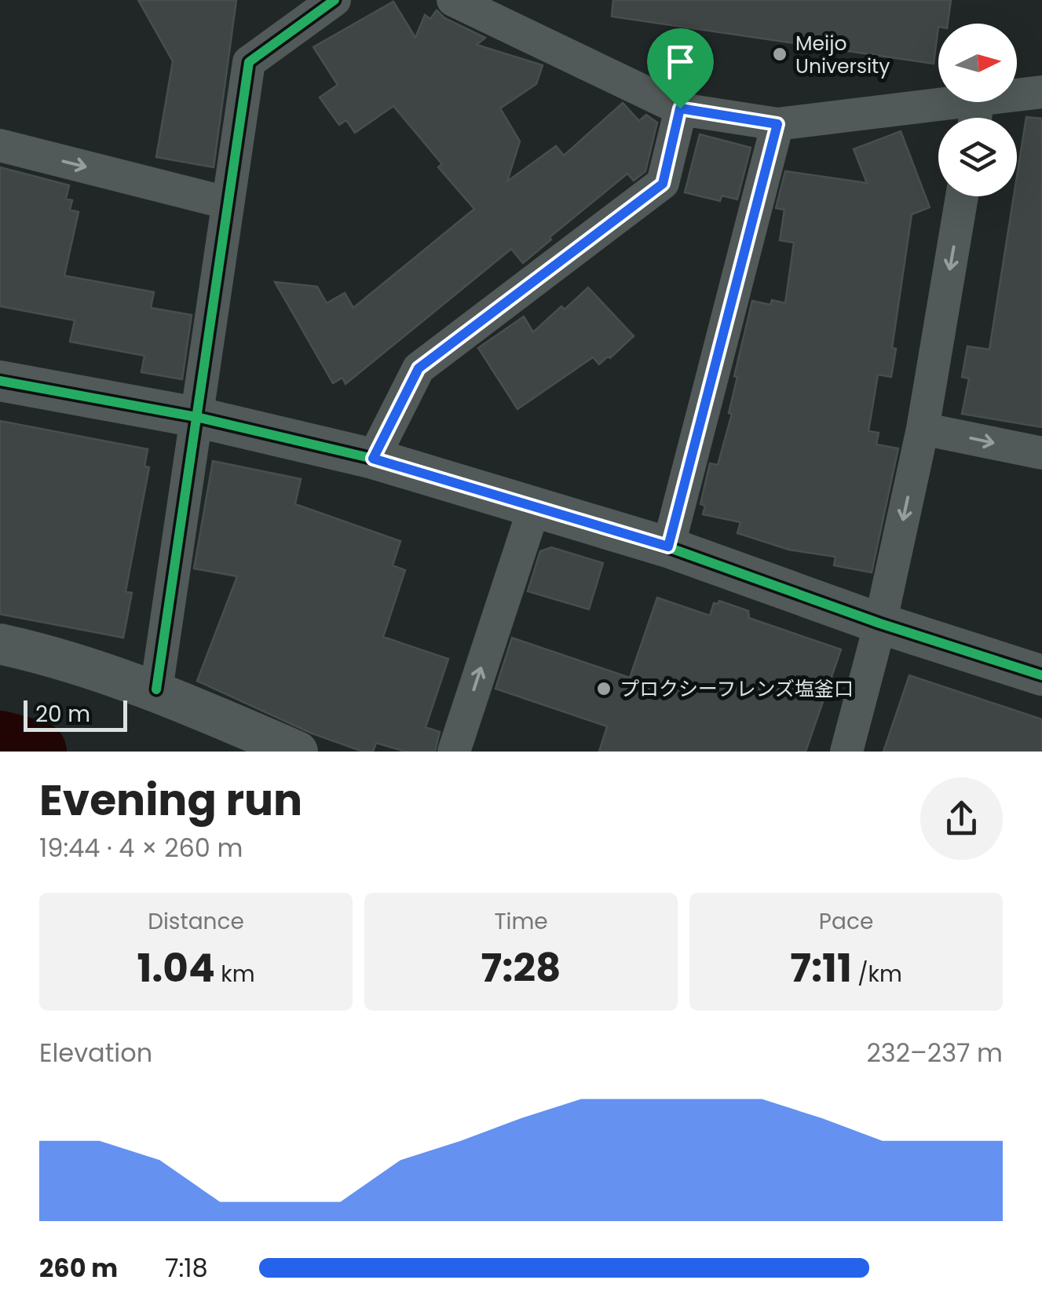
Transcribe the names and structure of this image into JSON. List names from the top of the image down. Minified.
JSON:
{"places":["Meijo University","プロクシーフレンズ塩釜口"],"scale_bar":"20 m","north":"right","page":{"scale":"20 m","heading":["Evening run","19:44 · 4 × 260 m"],"stats":[["Distance","1.04 km"],["Time","7:28"],["Pace","7:11 /km"]],"chart":["Elevation","232–237 m"],"list":[{"name":"260 m","note":"7:18"}]}}
